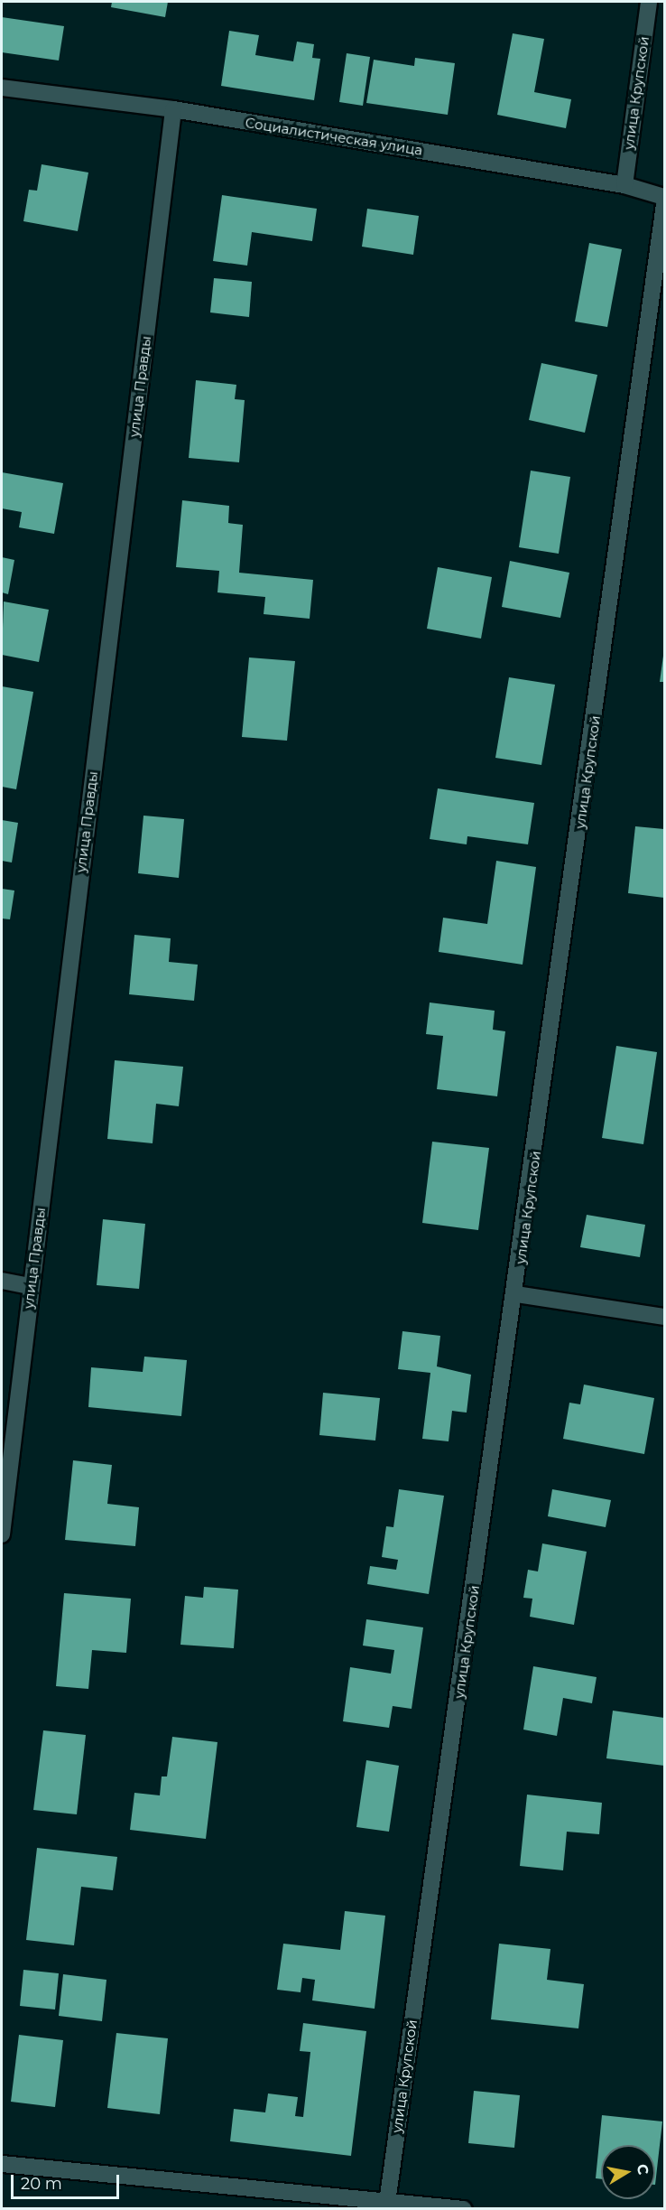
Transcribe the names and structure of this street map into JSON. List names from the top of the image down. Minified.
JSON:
{"streets":{"street":["улица Крупской","Социалистическая улица","улица Правды"]},"crossings":[["улица Крупской","Социалистическая улица"],["Социалистическая улица","улица Правды"]],"scale_bar":"20 m","north":"right"}
